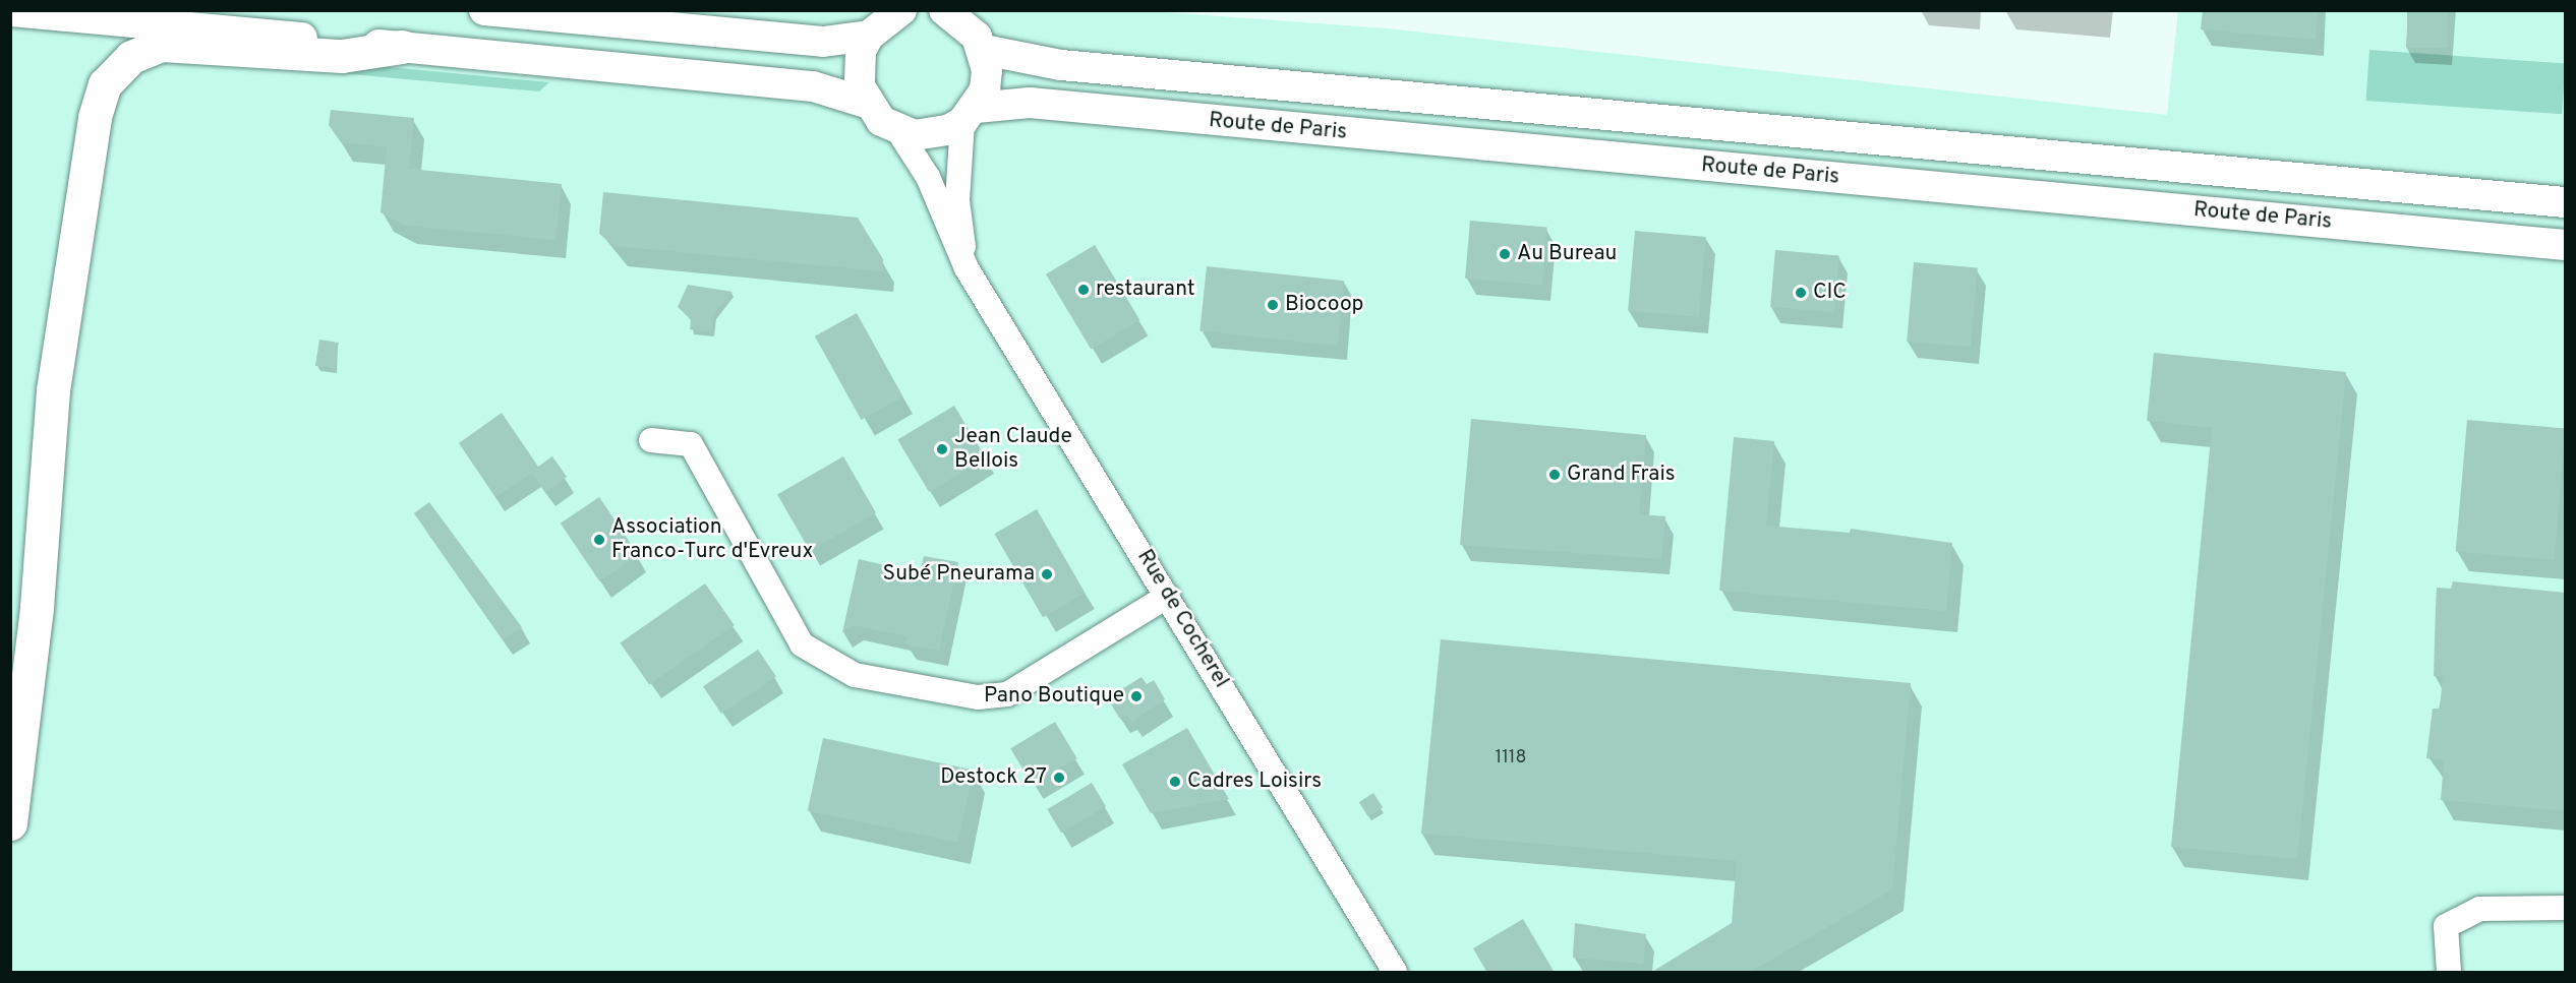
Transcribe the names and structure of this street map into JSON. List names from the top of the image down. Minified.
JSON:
{"streets":{"main road":["Route de Paris"],"street":["Rue de Cocherel"]},"crossings":[["Route de Paris","Rue de Cocherel"]],"places":["Au Bureau","restaurant","CIC","Biocoop","Jean Claude Bellois","Grand Frais","Association Franco-Turc d'Evreux","Subé Pneurama","Pano Boutique","Destock 27","Cadres Loisirs"],"house_numbers":["1118"]}
